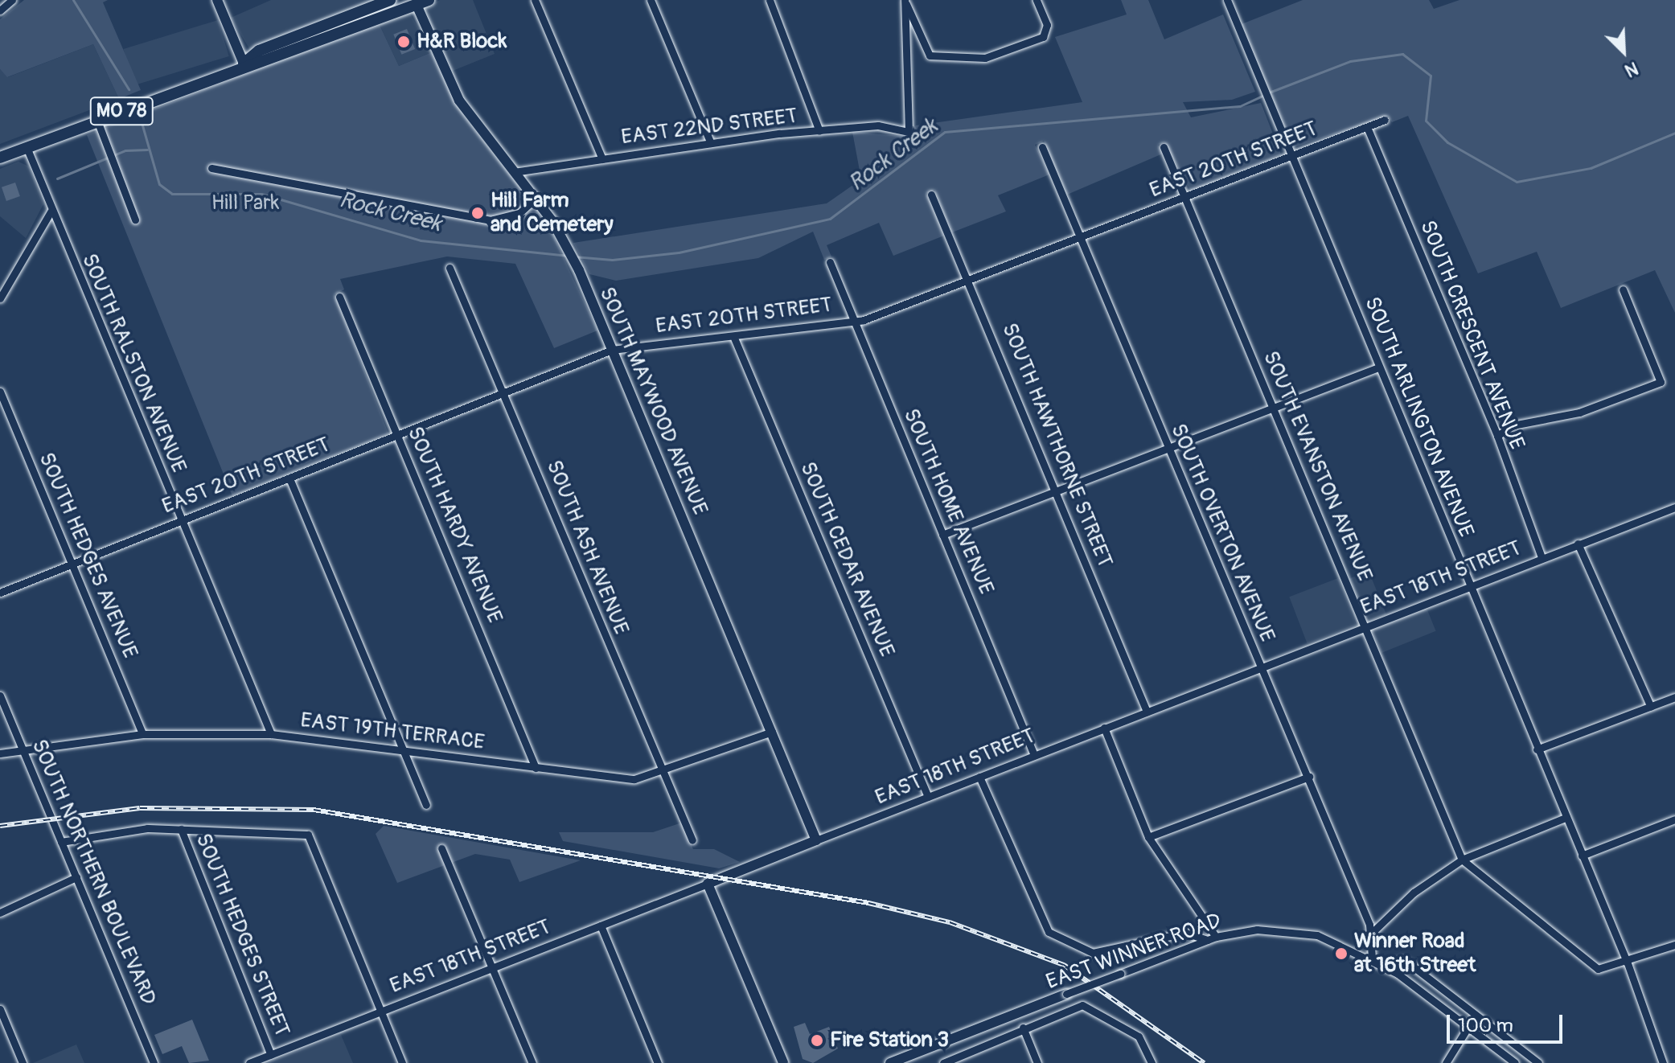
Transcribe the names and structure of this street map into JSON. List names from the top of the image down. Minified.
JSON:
{"streets":{"main road":["MO 78"],"street":["EAST 22ND STREET","EAST 20TH STREET","SOUTH CRESCENT AVENUE","SOUTH RALSTON AVENUE","SOUTH MAYWOOD AVENUE","SOUTH ARLINGTON AVENUE","SOUTH HAWTHORNE STREET","SOUTH EVANSTON AVENUE","SOUTH HOME AVENUE","SOUTH HARDY AVENUE","SOUTH OVERTON AVENUE","SOUTH ASH AVENUE","SOUTH HEDGES AVENUE","SOUTH CEDAR AVENUE","EAST 18TH STREET","EAST 19TH TERRACE","SOUTH NORTHERN BOULEVARD","SOUTH HEDGES STREET","EAST WINNER ROAD"]},"crossings":[["MO 78","SOUTH RALSTON AVENUE"],["MO 78","SOUTH MAYWOOD AVENUE"],["EAST 22ND STREET","SOUTH MAYWOOD AVENUE"],["EAST 20TH STREET","SOUTH CRESCENT AVENUE"],["EAST 20TH STREET","SOUTH RALSTON AVENUE"],["EAST 20TH STREET","SOUTH MAYWOOD AVENUE"],["EAST 20TH STREET","SOUTH ARLINGTON AVENUE"],["EAST 20TH STREET","SOUTH HAWTHORNE STREET"],["EAST 20TH STREET","SOUTH EVANSTON AVENUE"],["EAST 20TH STREET","SOUTH HOME AVENUE"],["EAST 20TH STREET","SOUTH HARDY AVENUE"],["EAST 20TH STREET","SOUTH OVERTON AVENUE"],["EAST 20TH STREET","SOUTH ASH AVENUE"],["EAST 20TH STREET","SOUTH HEDGES AVENUE"],["EAST 20TH STREET","SOUTH CEDAR AVENUE"],["SOUTH CRESCENT AVENUE","EAST 18TH STREET"],["SOUTH RALSTON AVENUE","EAST 19TH TERRACE"],["SOUTH MAYWOOD AVENUE","EAST 18TH STREET"],["SOUTH MAYWOOD AVENUE","EAST 19TH TERRACE"],["SOUTH ARLINGTON AVENUE","SOUTH EVANSTON AVENUE"],["SOUTH ARLINGTON AVENUE","EAST 18TH STREET"],["SOUTH HAWTHORNE STREET","EAST 18TH STREET"],["SOUTH EVANSTON AVENUE","EAST 18TH STREET"],["SOUTH HOME AVENUE","EAST 18TH STREET"],["SOUTH HARDY AVENUE","EAST 19TH TERRACE"],["SOUTH OVERTON AVENUE","EAST 18TH STREET"],["SOUTH ASH AVENUE","EAST 19TH TERRACE"],["SOUTH HEDGES AVENUE","EAST 19TH TERRACE"],["SOUTH CEDAR AVENUE","EAST 18TH STREET"],["EAST 18TH STREET","SOUTH HEDGES STREET"],["EAST 19TH TERRACE","SOUTH NORTHERN BOULEVARD"]],"water":["Rock Creek"],"parks":["Hill Park"],"places":["H&R Block","Hill Farm and Cemetery","Winner Road at 16th Street","Fire Station 3"],"scale_bar":"100 m","north":"bottom right"}
